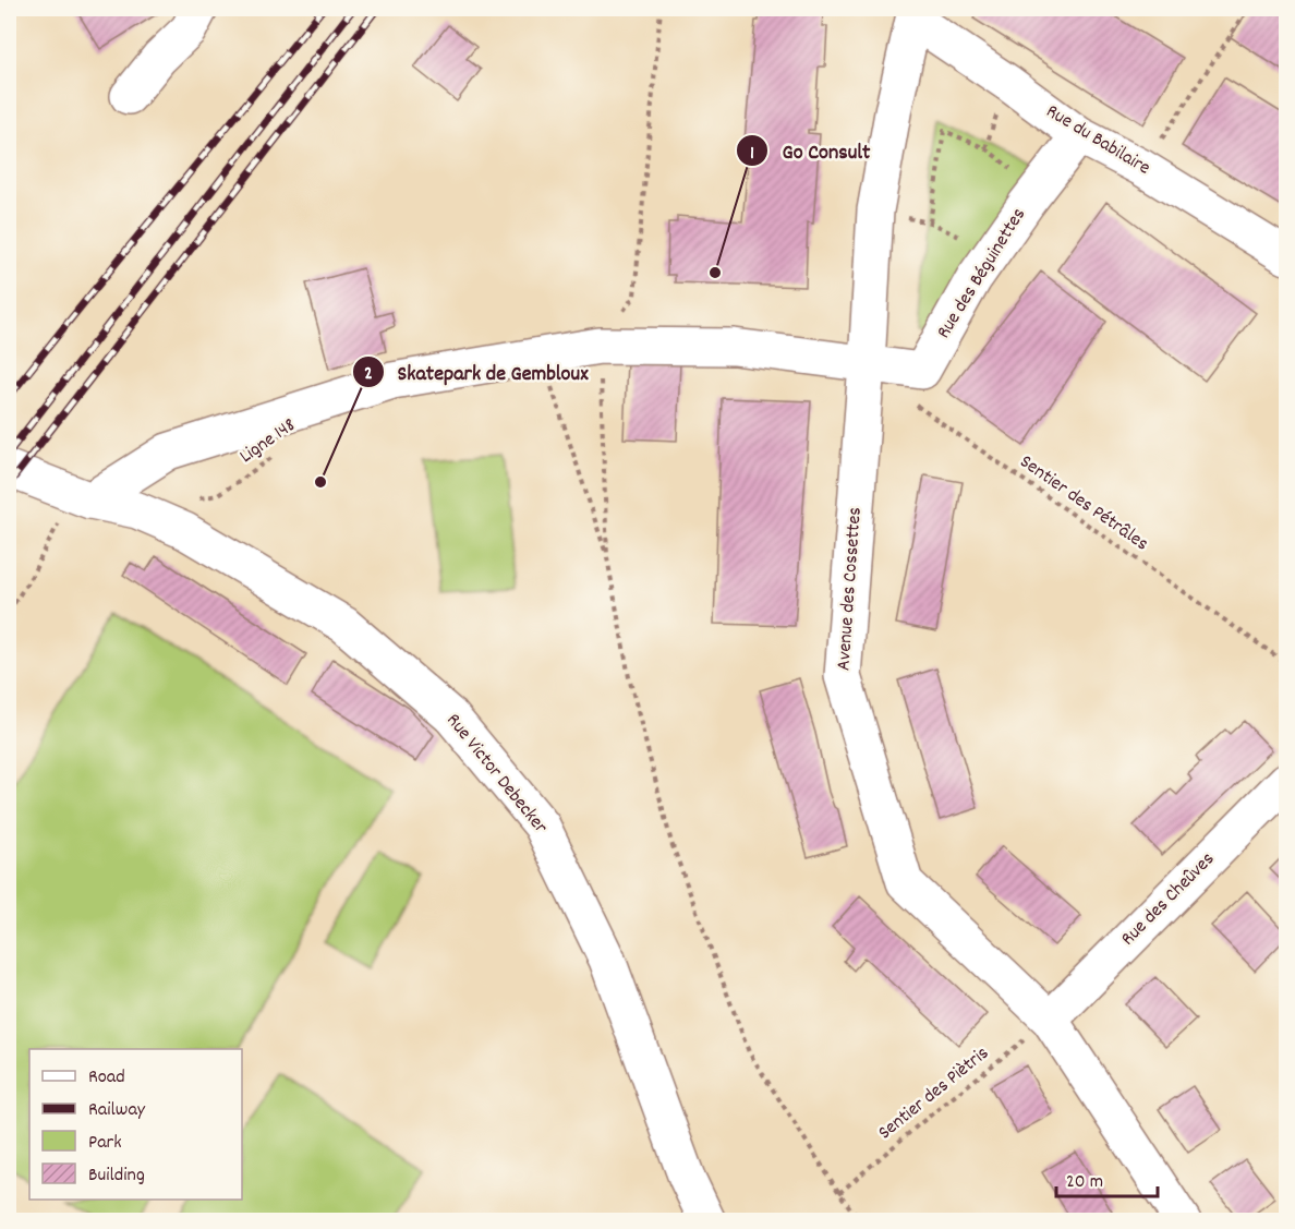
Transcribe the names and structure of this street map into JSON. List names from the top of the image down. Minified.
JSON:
{"streets":{"street":["Rue du Babilaire","Rue des Béguinettes","Avenue des Cossettes","Rue Victor Debecker","Rue des Cheûves"],"path":["Ligne 148","Sentier des Pétrâles","Sentier des Piètris"]},"crossings":[["Rue du Babilaire","Rue des Béguinettes"],["Rue du Babilaire","Avenue des Cossettes"],["Rue des Béguinettes","Avenue des Cossettes"],["Avenue des Cossettes","Rue des Cheûves"],["Avenue des Cossettes","Sentier des Piètris"],["Rue des Cheûves","Sentier des Piètris"]],"places":["Go Consult","Skatepark de Gembloux"],"legend":["Road","Railway","Park","Building"],"scale_bar":"20 m"}
